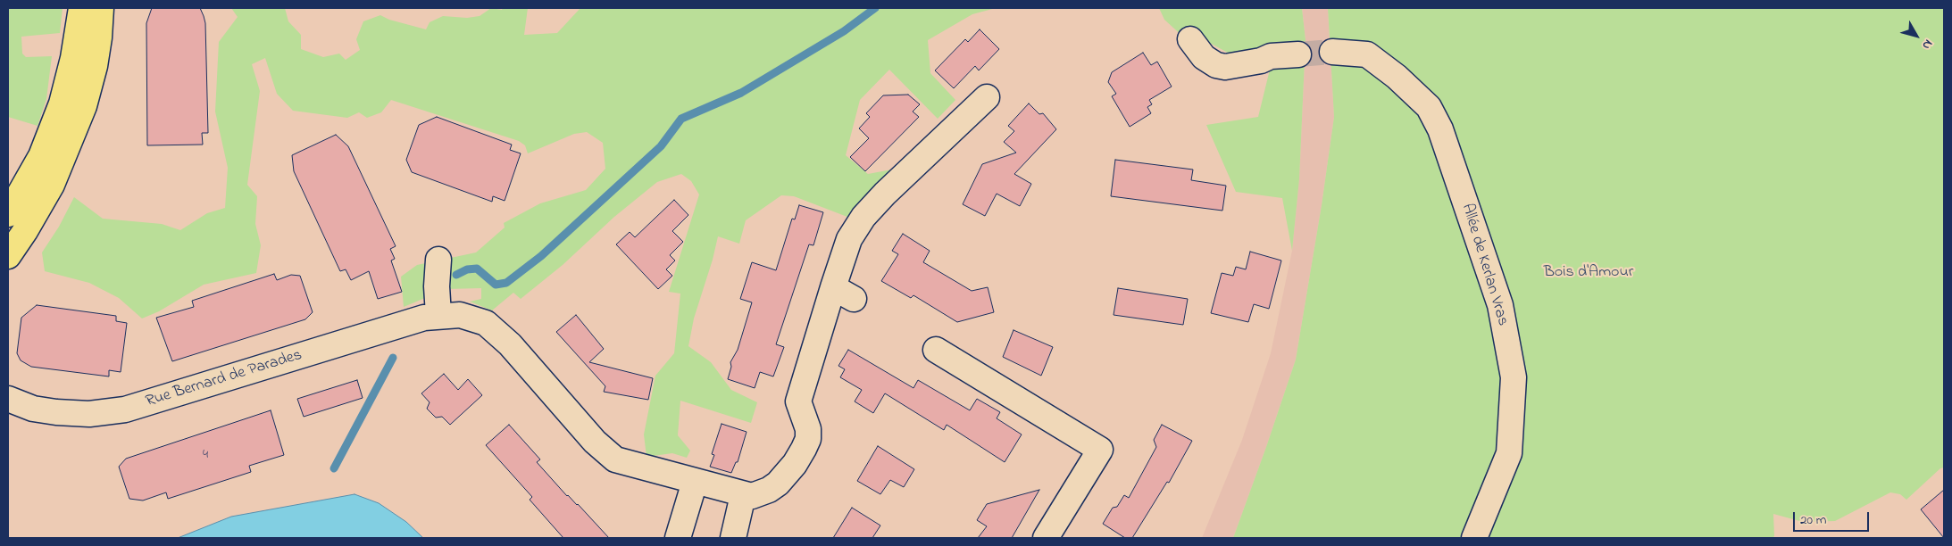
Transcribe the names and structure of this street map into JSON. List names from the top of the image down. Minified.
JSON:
{"streets":{"street":["Allée de Kerlan Vras","Rue Bernard de Parades"]},"parks":["Bois d'Amour"],"house_numbers":["4"],"scale_bar":"20 m","north":"bottom right"}
